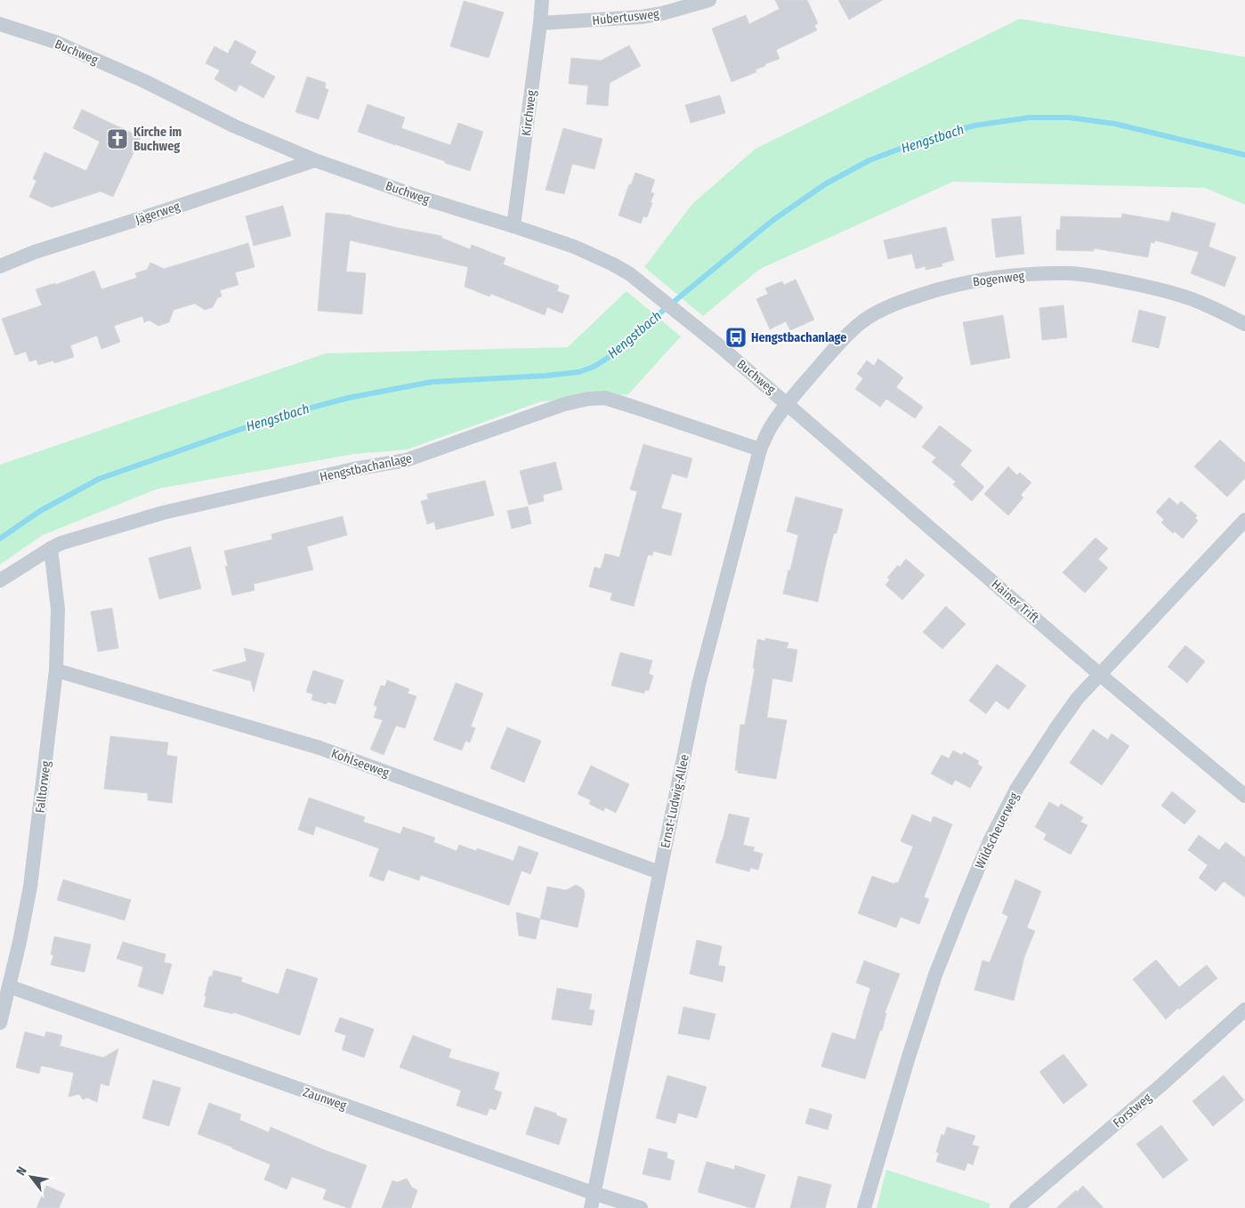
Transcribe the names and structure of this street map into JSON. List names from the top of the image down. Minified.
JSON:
{"streets":{"street":["Hubertusweg","Buchweg","Kirchweg","Jägerweg","Bogenweg","Hengstbachanlage","Hainer Trift","Kohlseeweg","Falltorweg","Ernst-Ludwig-Allee","Wildscheuerweg","Zaunweg","Forstweg"]},"crossings":[["Hubertusweg","Kirchweg"],["Buchweg","Kirchweg"],["Buchweg","Jägerweg"],["Buchweg","Bogenweg"],["Buchweg","Hainer Trift"],["Buchweg","Ernst-Ludwig-Allee"],["Bogenweg","Hainer Trift"],["Bogenweg","Ernst-Ludwig-Allee"],["Hengstbachanlage","Falltorweg"],["Hengstbachanlage","Ernst-Ludwig-Allee"],["Hainer Trift","Ernst-Ludwig-Allee"],["Hainer Trift","Wildscheuerweg"],["Kohlseeweg","Falltorweg"],["Kohlseeweg","Ernst-Ludwig-Allee"],["Falltorweg","Zaunweg"],["Ernst-Ludwig-Allee","Zaunweg"]],"water":["Hengstbach"],"places":{"church":["Kirche im Buchweg"],"bus stop":["Hengstbachanlage"]},"north":"top left"}
